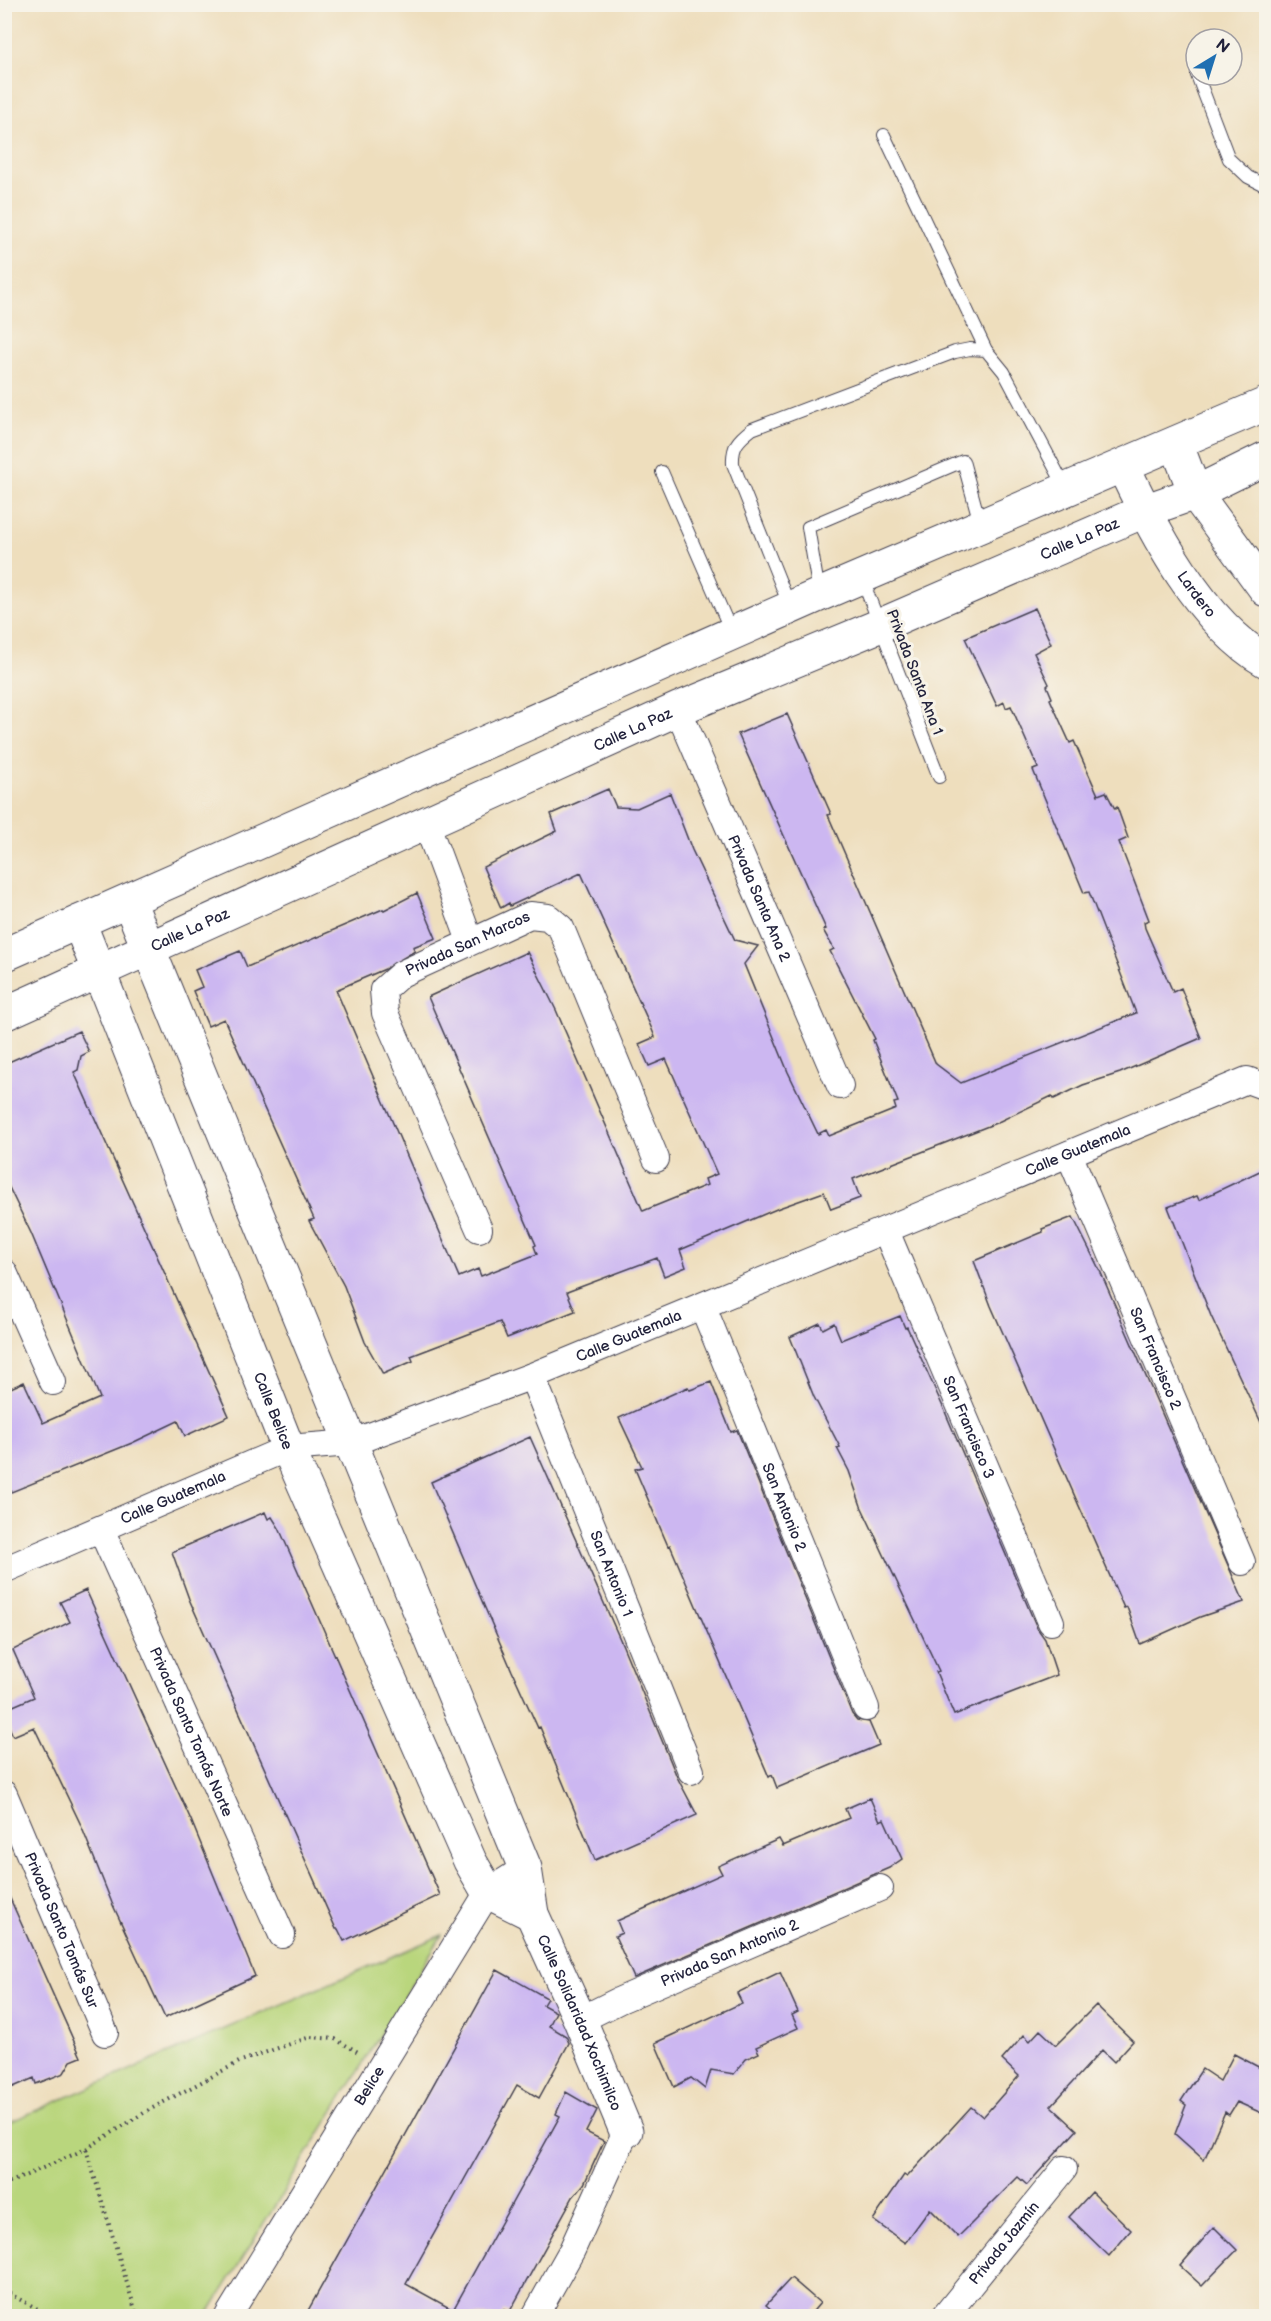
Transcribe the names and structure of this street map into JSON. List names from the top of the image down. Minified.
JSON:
{"streets":{"street":["Calle La Paz","Lardero","Privada Santa Ana 2","Privada San Marcos","Calle Guatemala","San Francisco 2","Calle Belice","San Francisco 3","San Antonio 2","San Antonio 1","Privada Santo Tomás Norte","Privada Santo Tomás Sur","Privada San Antonio 2","Calle Solidaridad Xochimilco","Belice","Privada Jazmín"],"lane":["Privada Santa Ana 1"]},"crossings":[["Calle La Paz","Lardero"],["Calle La Paz","Privada Santa Ana 1"],["Calle La Paz","Privada Santa Ana 2"],["Calle La Paz","Calle Belice"],["Calle Guatemala","San Francisco 2"],["Calle Guatemala","Calle Belice"],["Calle Guatemala","San Francisco 3"],["Calle Guatemala","San Antonio 2"],["Calle Guatemala","San Antonio 1"],["Calle Guatemala","Privada Santo Tomás Norte"],["Calle Belice","Belice"],["Privada San Antonio 2","Calle Solidaridad Xochimilco"],["Calle Solidaridad Xochimilco","Belice"]],"north":"top right"}
